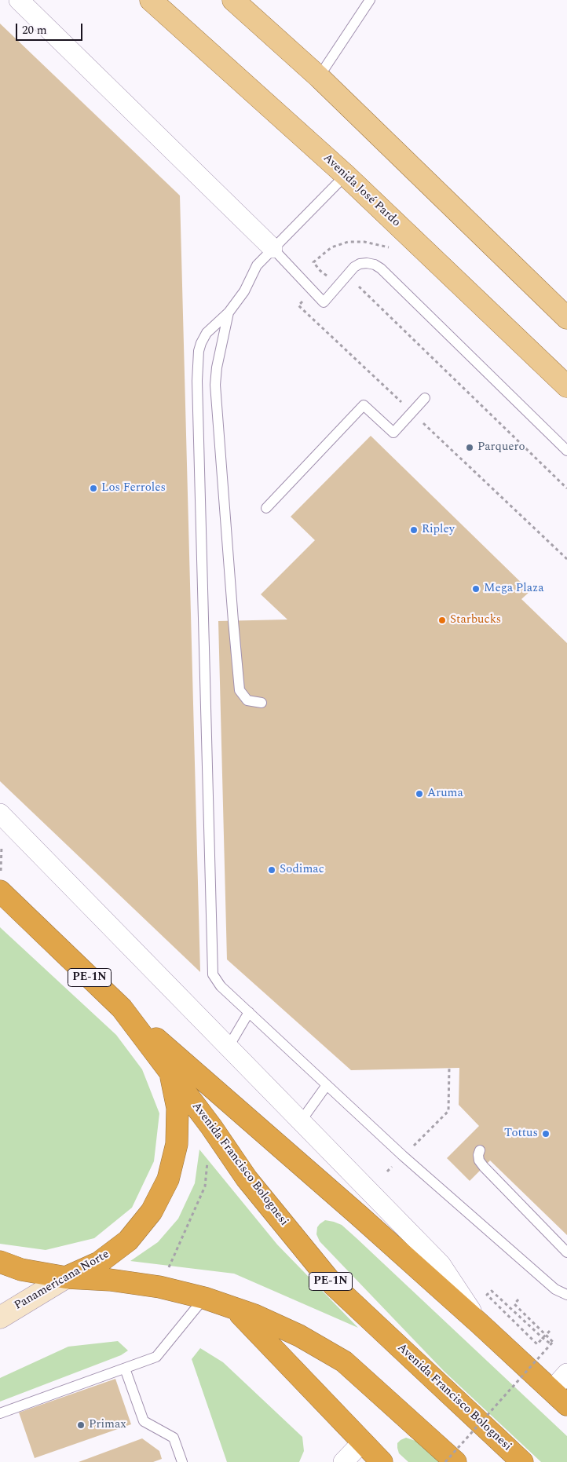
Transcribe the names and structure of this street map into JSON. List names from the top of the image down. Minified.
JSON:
{"streets":{"highway":["PE-1N","Avenida Francisco Bolognesi","Panamericana Norte"],"main road":["Avenida José Pardo"]},"crossings":[["Avenida Francisco Bolognesi","Panamericana Norte"]],"places":["Parquero","Los Ferroles","Ripley","Mega Plaza","Starbucks","Aruma","Sodimac","Tottus","Primax"],"scale_bar":"20 m"}
